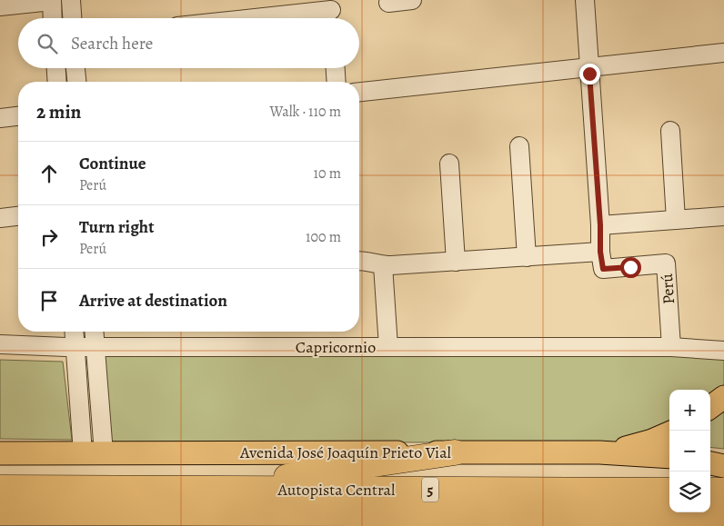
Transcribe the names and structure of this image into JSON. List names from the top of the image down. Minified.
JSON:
{"streets":{"highway":["Autopista Central","5"],"main road":["Avenida José Joaquín Prieto Vial"],"street":["Perú","Capricornio"]},"crossings":[["Perú","Capricornio"]],"page":{"search":"Search here","heading":["2 min","Walk · 110 m"],"list":[["Continue","Perú","10 m"],["Turn right","Perú","100 m"],"Arrive at destination"],"map_buttons":["+","−"]}}
